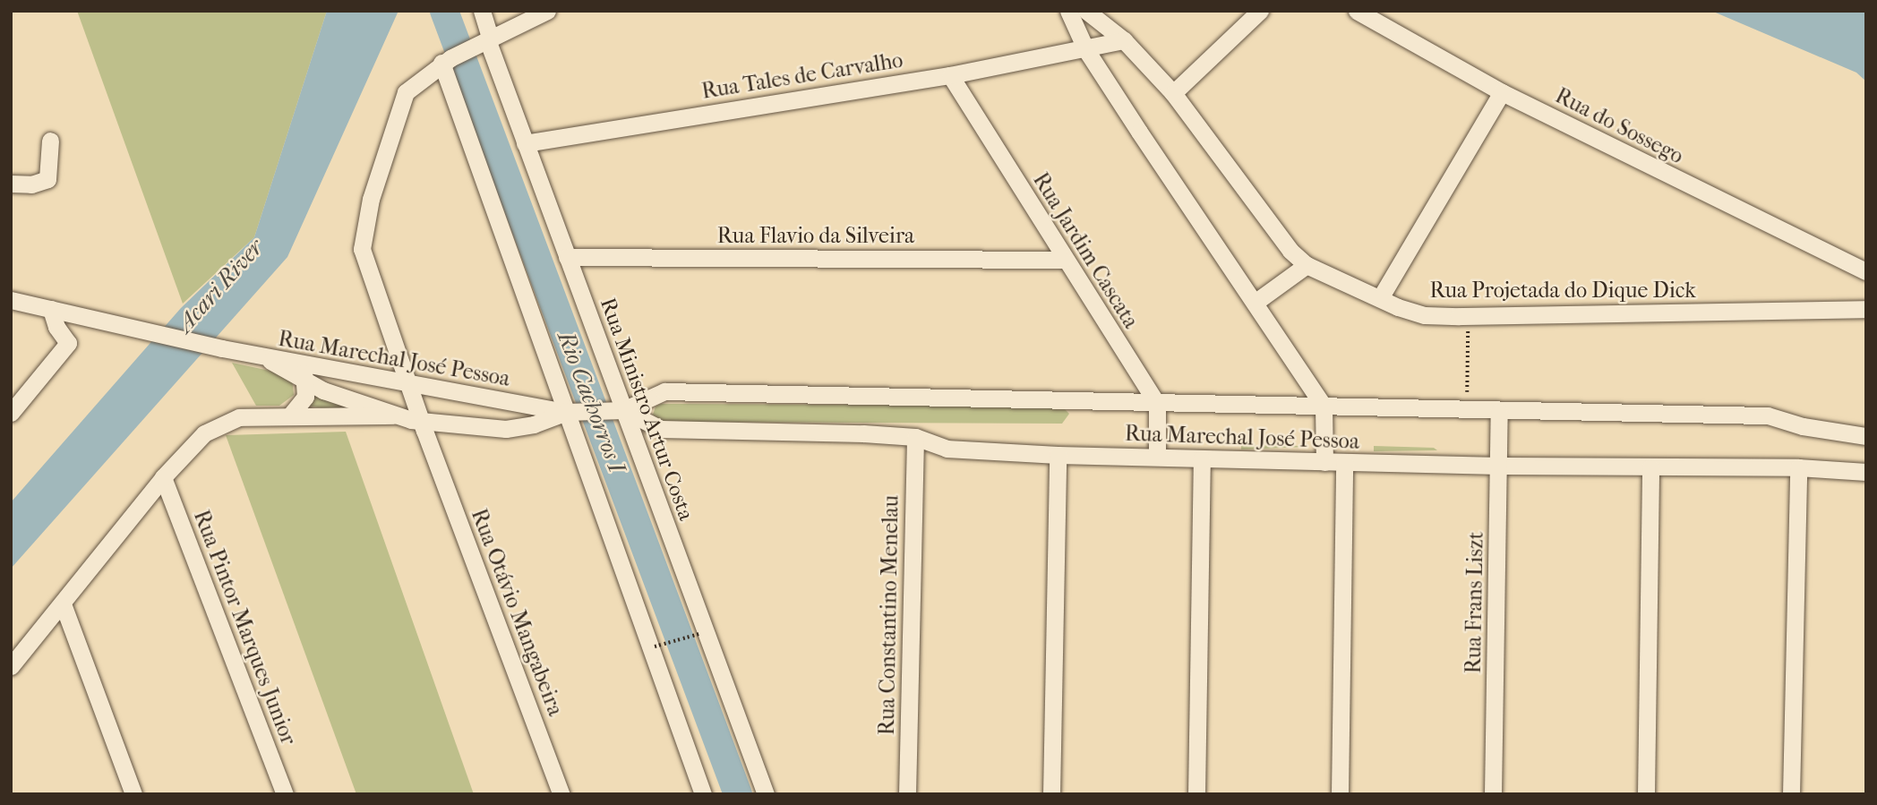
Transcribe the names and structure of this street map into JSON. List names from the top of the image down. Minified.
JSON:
{"streets":{"street":["Rua Tales de Carvalho","Rua do Sossego","Rua Flavio da Silveira","Rua Jardim Cascata","Rua Projetada do Dique Dick","Rua Marechal José Pessoa","Rua Ministro Artur Costa","Rua Frans Liszt","Rua Otávio Mangabeira","Rua Constantino Menelau","Rua Pintor Marques Junior"]},"crossings":[["Rua Tales de Carvalho","Rua Jardim Cascata"],["Rua Tales de Carvalho","Rua Projetada do Dique Dick"],["Rua Tales de Carvalho","Rua Ministro Artur Costa"],["Rua Flavio da Silveira","Rua Jardim Cascata"],["Rua Flavio da Silveira","Rua Ministro Artur Costa"],["Rua Jardim Cascata","Rua Marechal José Pessoa"],["Rua Marechal José Pessoa","Rua Ministro Artur Costa"],["Rua Marechal José Pessoa","Rua Frans Liszt"],["Rua Marechal José Pessoa","Rua Otávio Mangabeira"],["Rua Marechal José Pessoa","Rua Constantino Menelau"],["Rua Ministro Artur Costa","Rua Otávio Mangabeira"]],"water":["Acari River","Rio Cachorros I"]}
